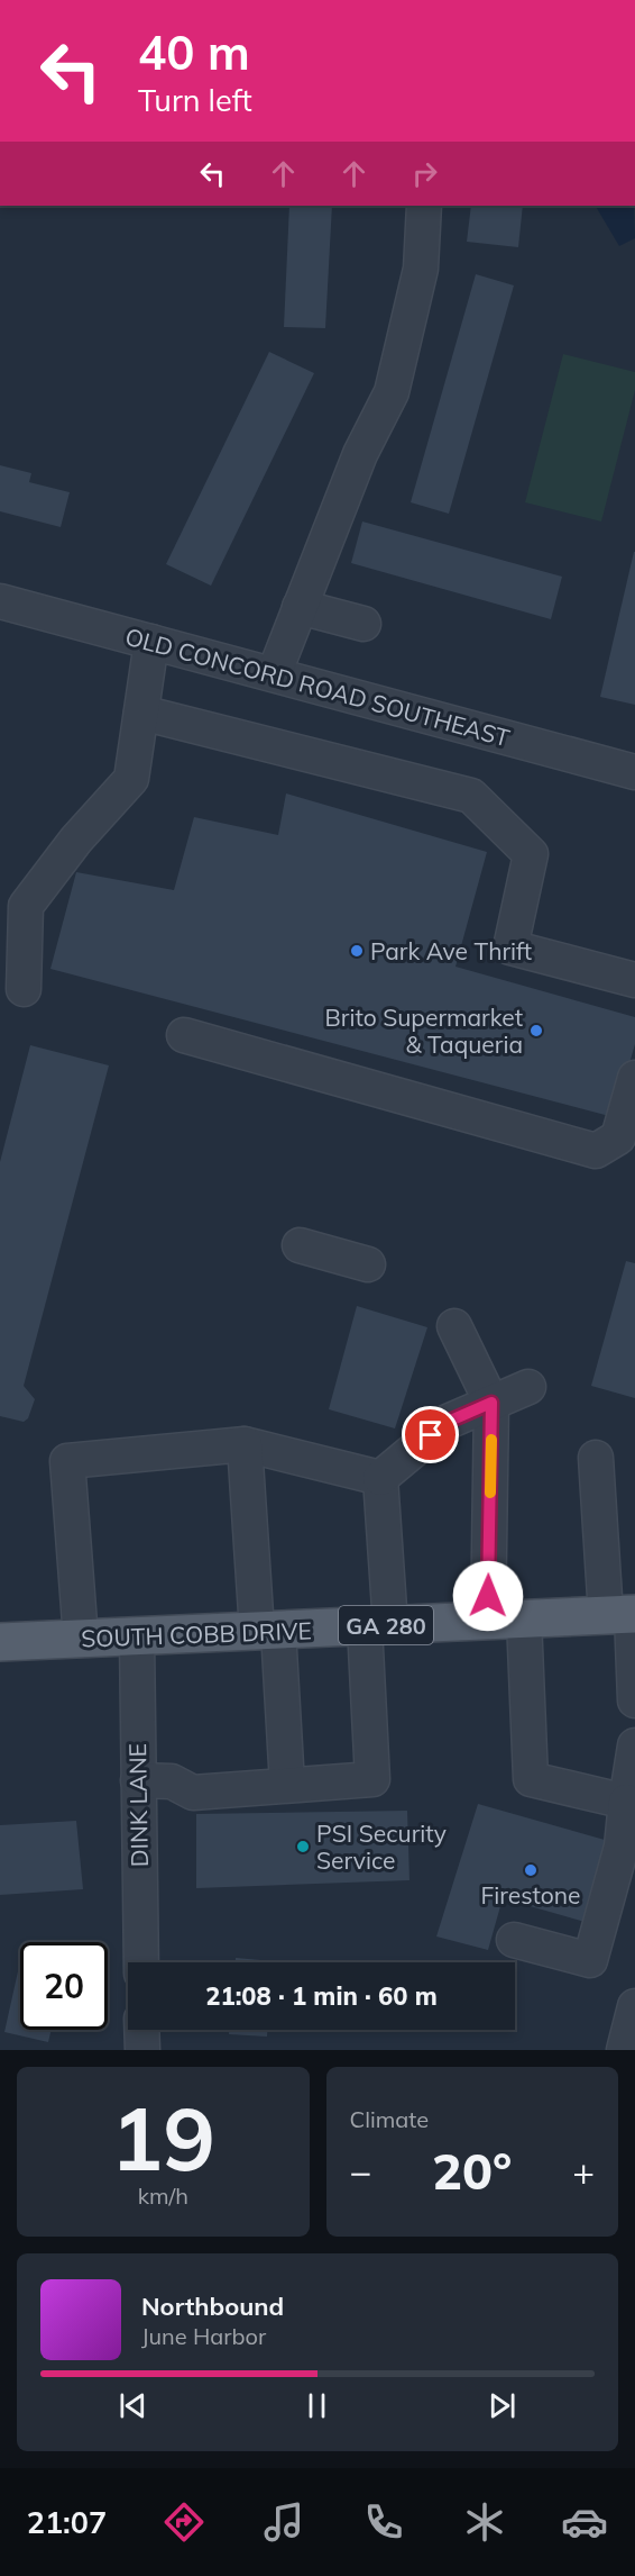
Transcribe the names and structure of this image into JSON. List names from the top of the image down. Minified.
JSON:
{"streets":{"main road":["GA 280","SOUTH COBB DRIVE"],"street":["OLD CONCORD ROAD SOUTHEAST","DINK LANE"]},"crossings":[["SOUTH COBB DRIVE","DINK LANE"]],"places":["Park Ave Thrift","Brito Supermarket & Taqueria","PSI Security Service","Firestone"],"page":{"turn":["40 m","Turn left"],"limit":"20","trip":"21:08 · 1 min · 60 m","tile":[["19","km/h"],"Climate"],"heat":["−","20°","+"],"song":["Northbound","June Harbor"],"tabs":"21:07"}}
